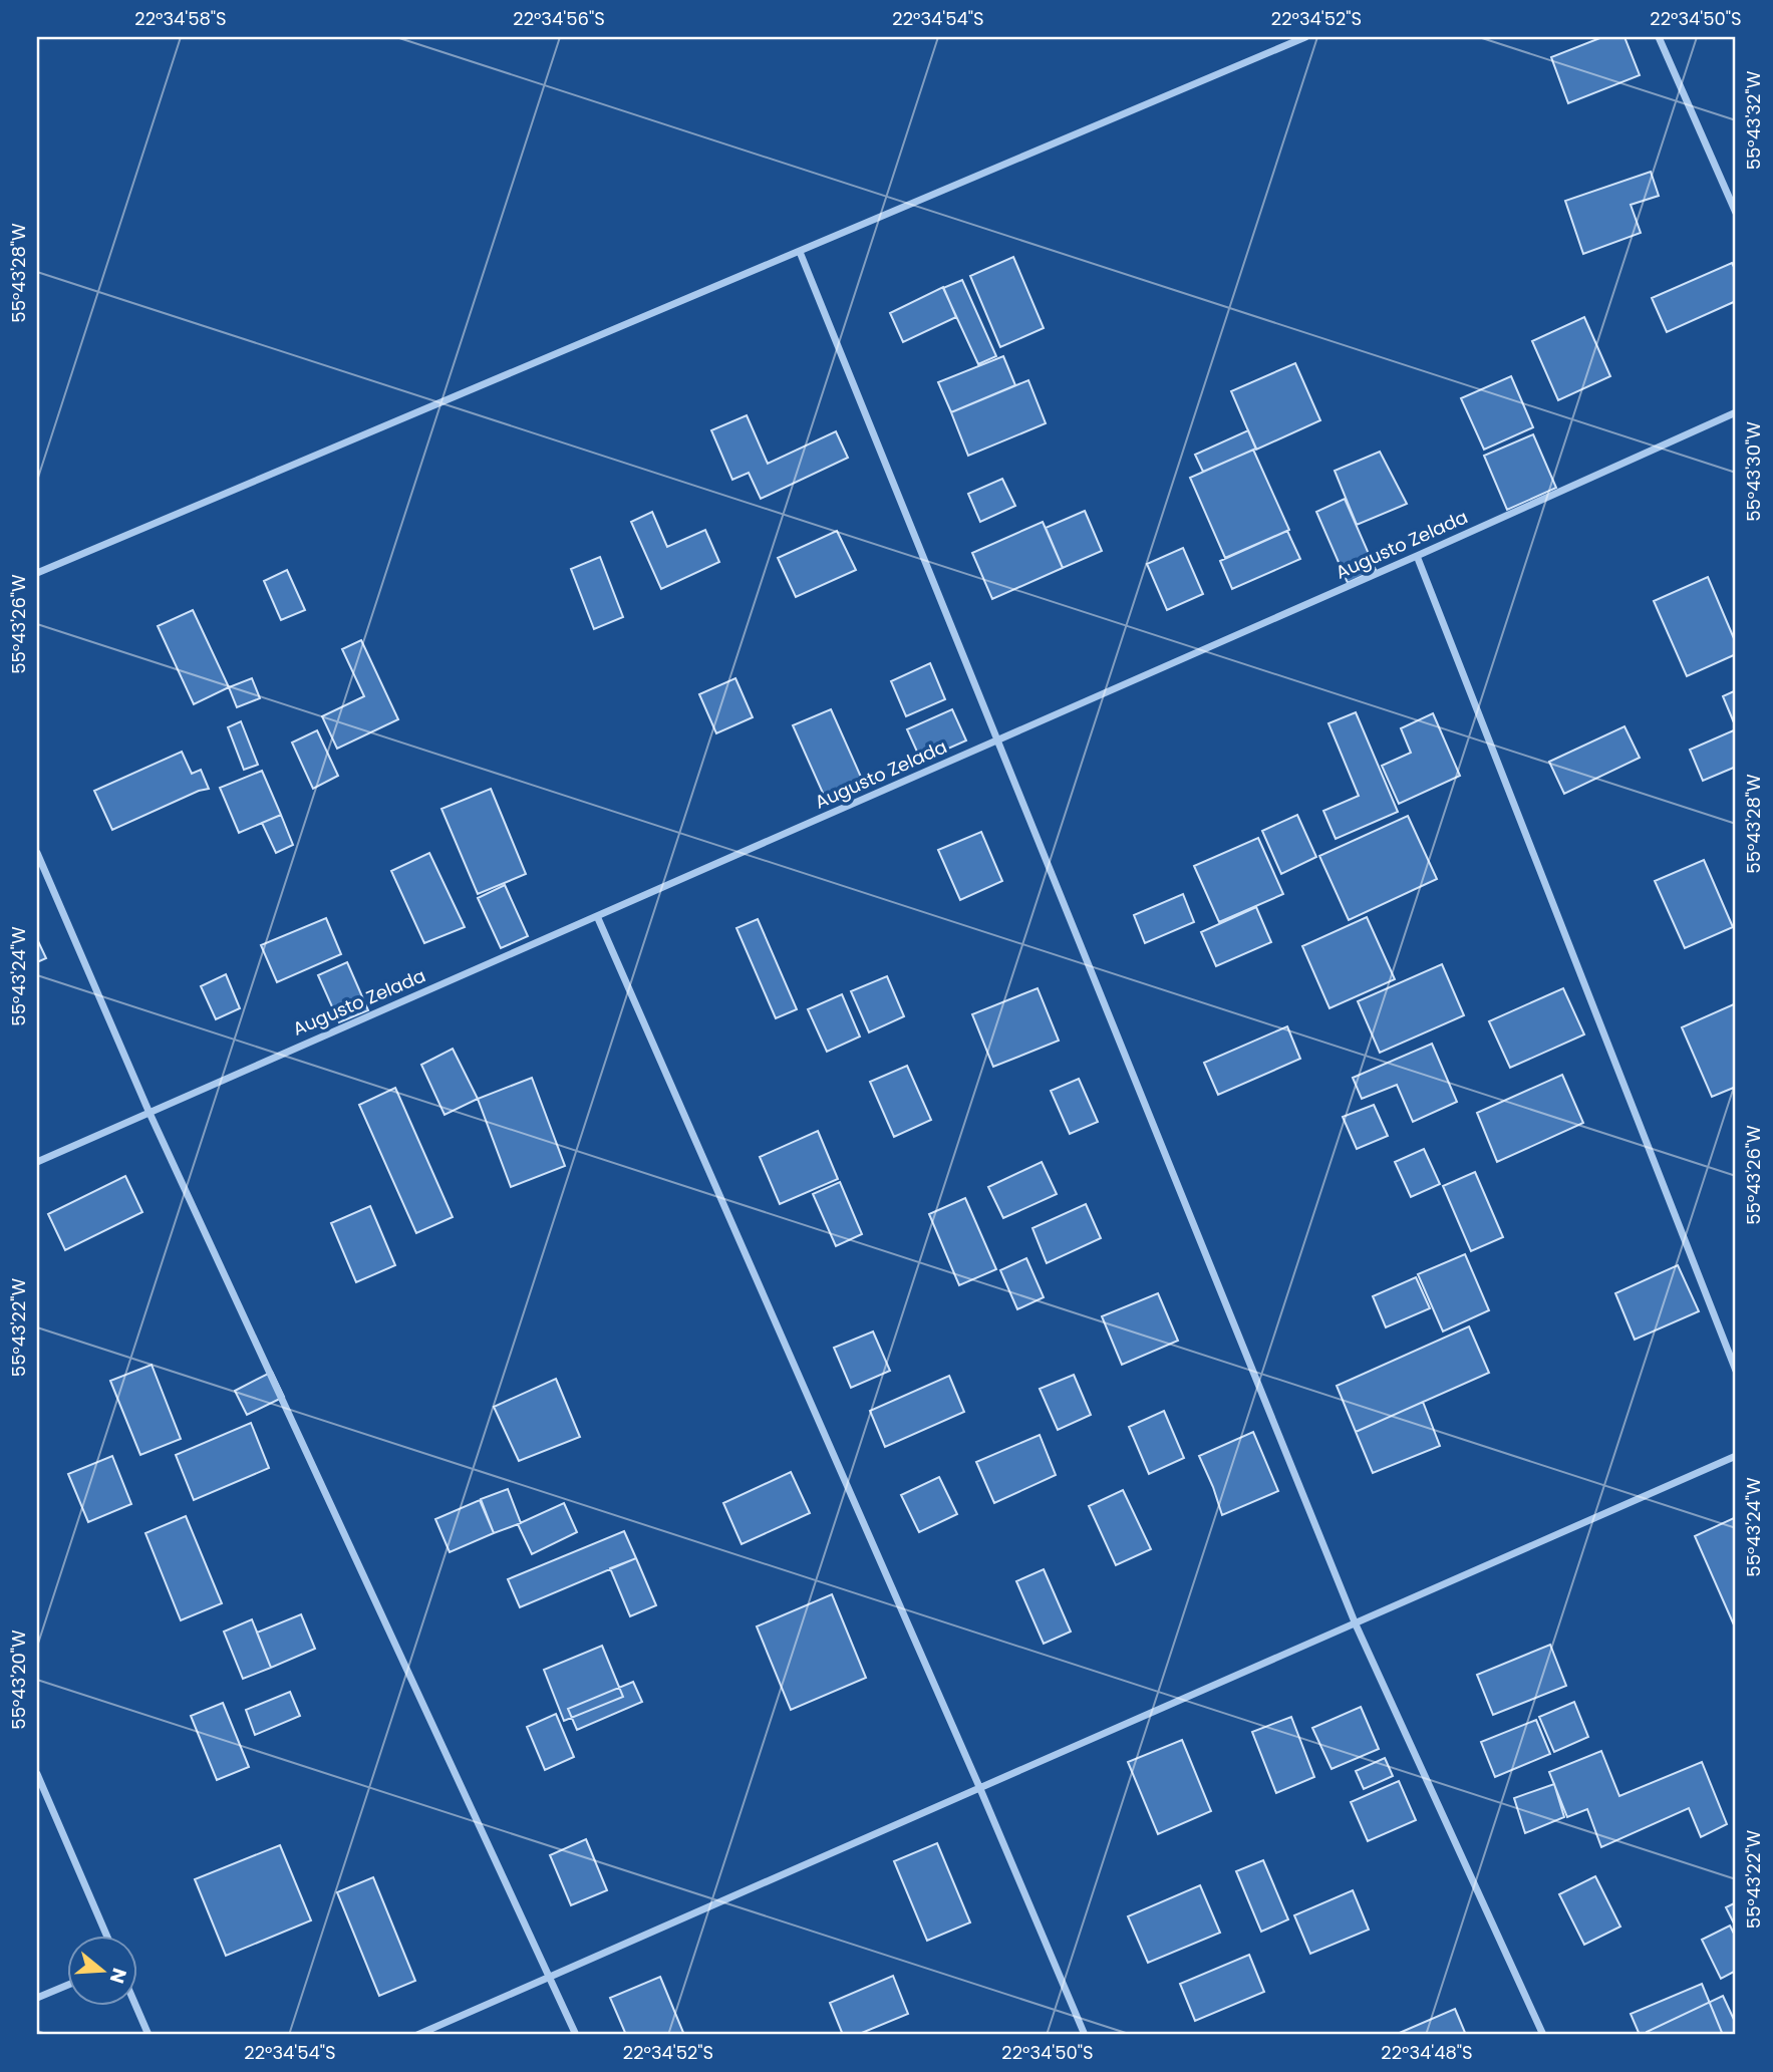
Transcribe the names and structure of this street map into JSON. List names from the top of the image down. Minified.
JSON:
{"streets":{"street":["Augusto Zelada"]},"north":"right","coordinates":["22°34'58\"S","22°34'56\"S","22°34'54\"S","22°34'52\"S","22°34'50\"S","55°43'32\"W","55°43'28\"W","55°43'30\"W","55°43'26\"W","55°43'24\"W","55°43'22\"W","55°43'20\"W","22°34'48\"S"]}
